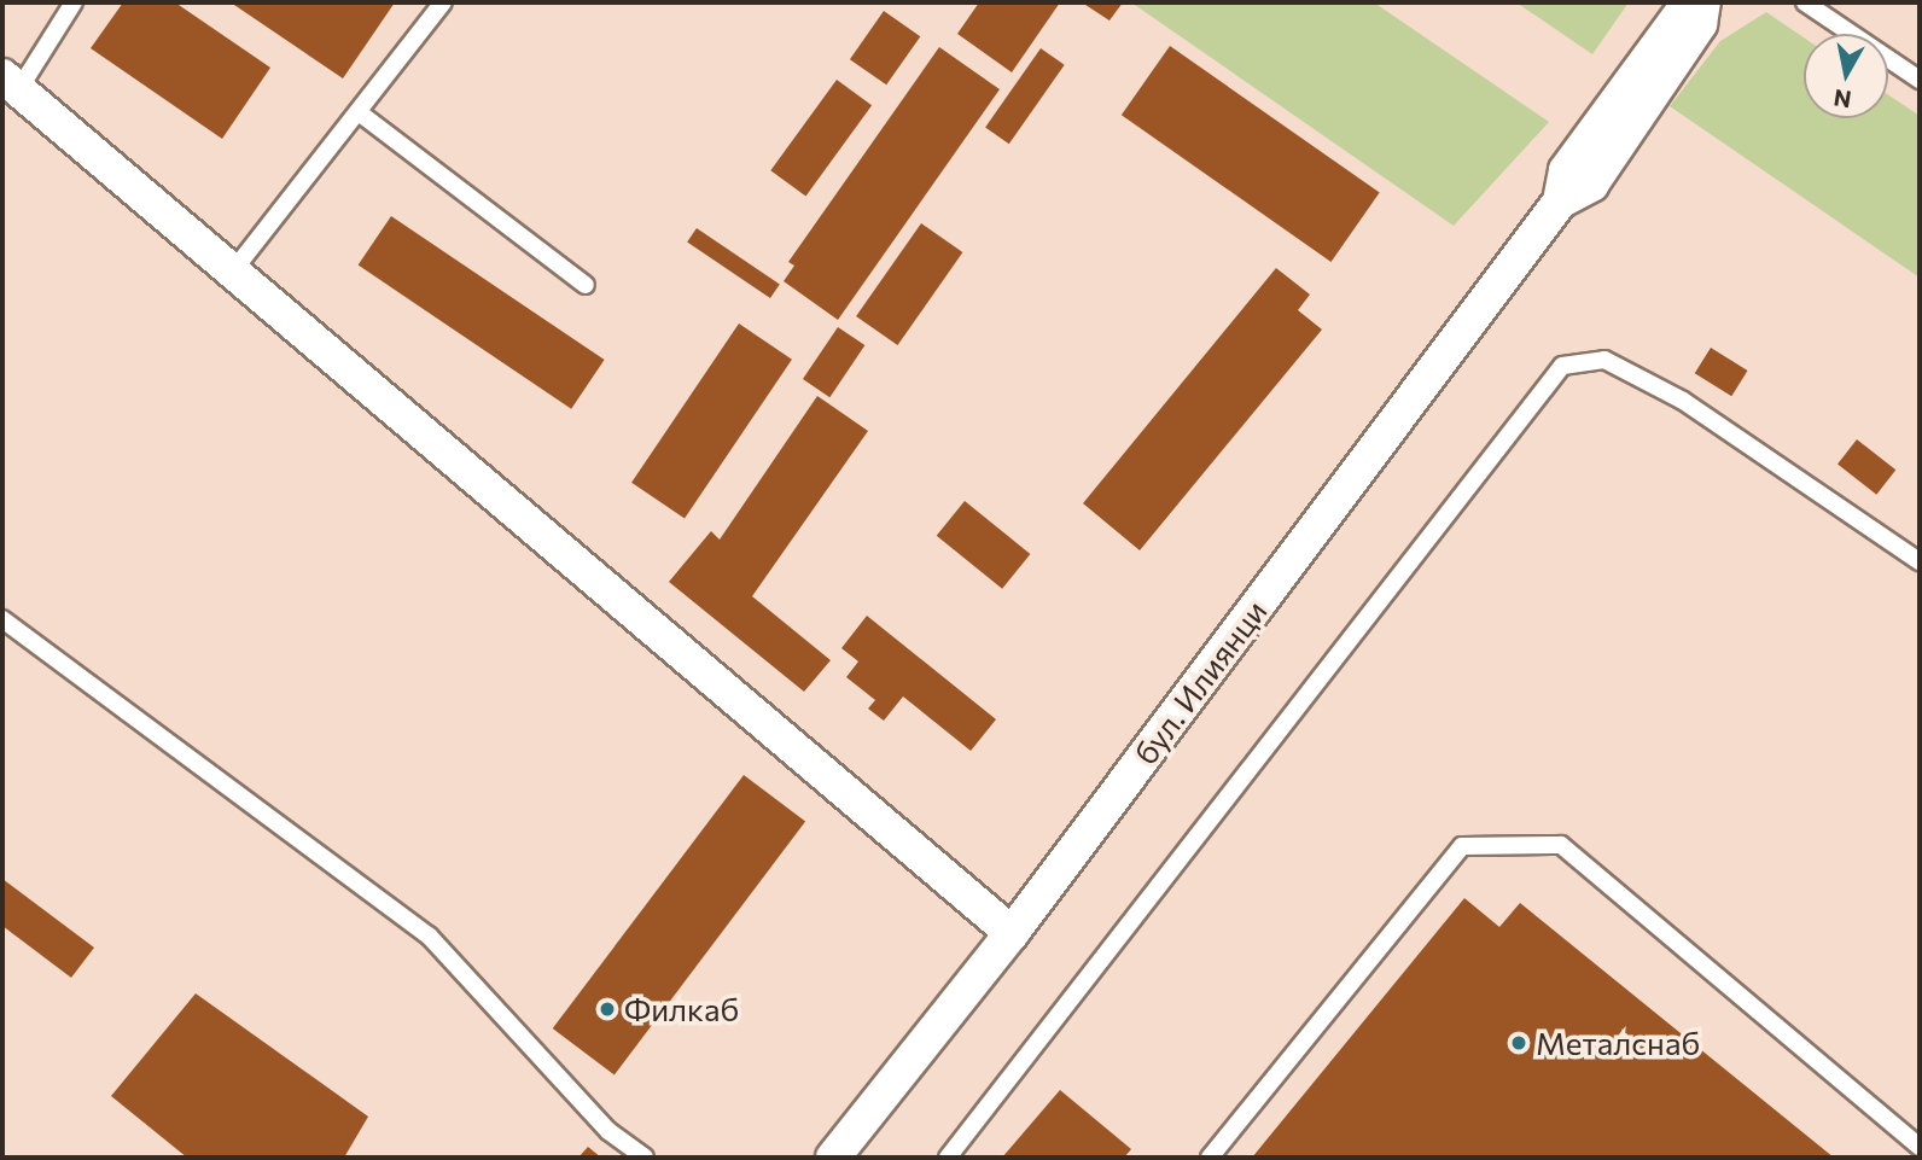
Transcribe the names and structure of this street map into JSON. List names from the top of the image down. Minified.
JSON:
{"streets":{"street":["бул. Илиянци"]},"places":["Филкаб","Металснаб"],"north":"bottom"}
